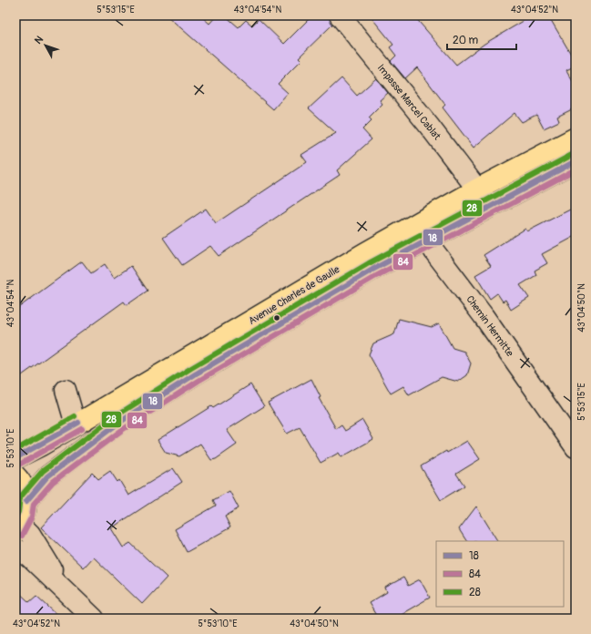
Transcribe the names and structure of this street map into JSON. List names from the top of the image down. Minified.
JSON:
{"streets":{"main road":["Avenue Charles de Gaulle"],"street":["Impasse Marcel Cablat","Chemin Hermitte"]},"crossings":[["Impasse Marcel Cablat","Avenue Charles de Gaulle"],["Avenue Charles de Gaulle","Chemin Hermitte"]],"lines":["transit line 28","transit line 18","transit line 84"],"legend":["18","84","28"],"scale_bar":"20 m","north":"top left","coordinates":["5°53'15\"E","43°04'54\"N","43°04'52\"N","43°04'50\"N","5°53'10\"E"]}
